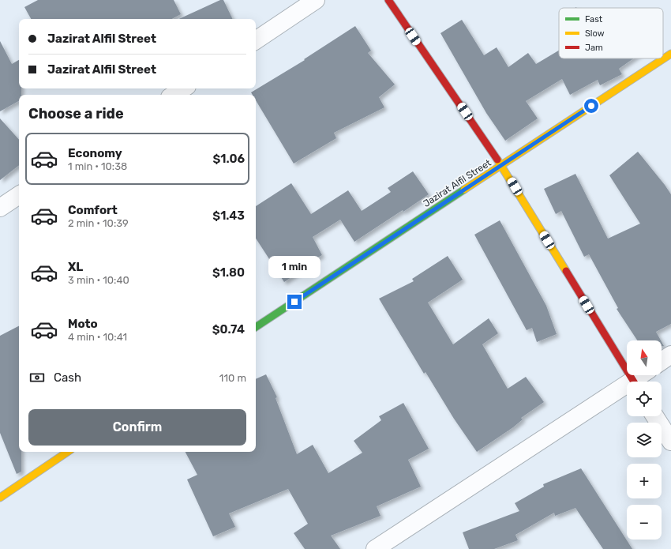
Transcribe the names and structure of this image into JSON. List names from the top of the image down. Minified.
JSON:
{"streets":{"street":["Jazirat Alfil Street"]},"legend":["Fast","Slow","Jam"],"north":"top","page":{"banner":["Jazirat Alfil Street","Jazirat Alfil Street"],"heading":"Choose a ride","list":[{"name":"Economy","note":"1 min · 10:38","value":"$1.06"},{"name":"Comfort","note":"2 min · 10:39","value":"$1.43"},{"name":"XL","note":"3 min · 10:40","value":"$1.80"},{"name":"Moto","note":"4 min · 10:41","value":"$0.74"}],"bubble":"1 min","map_buttons":["+","−"],"pay":["Cash","110 m"],"buttons":"Confirm"}}
